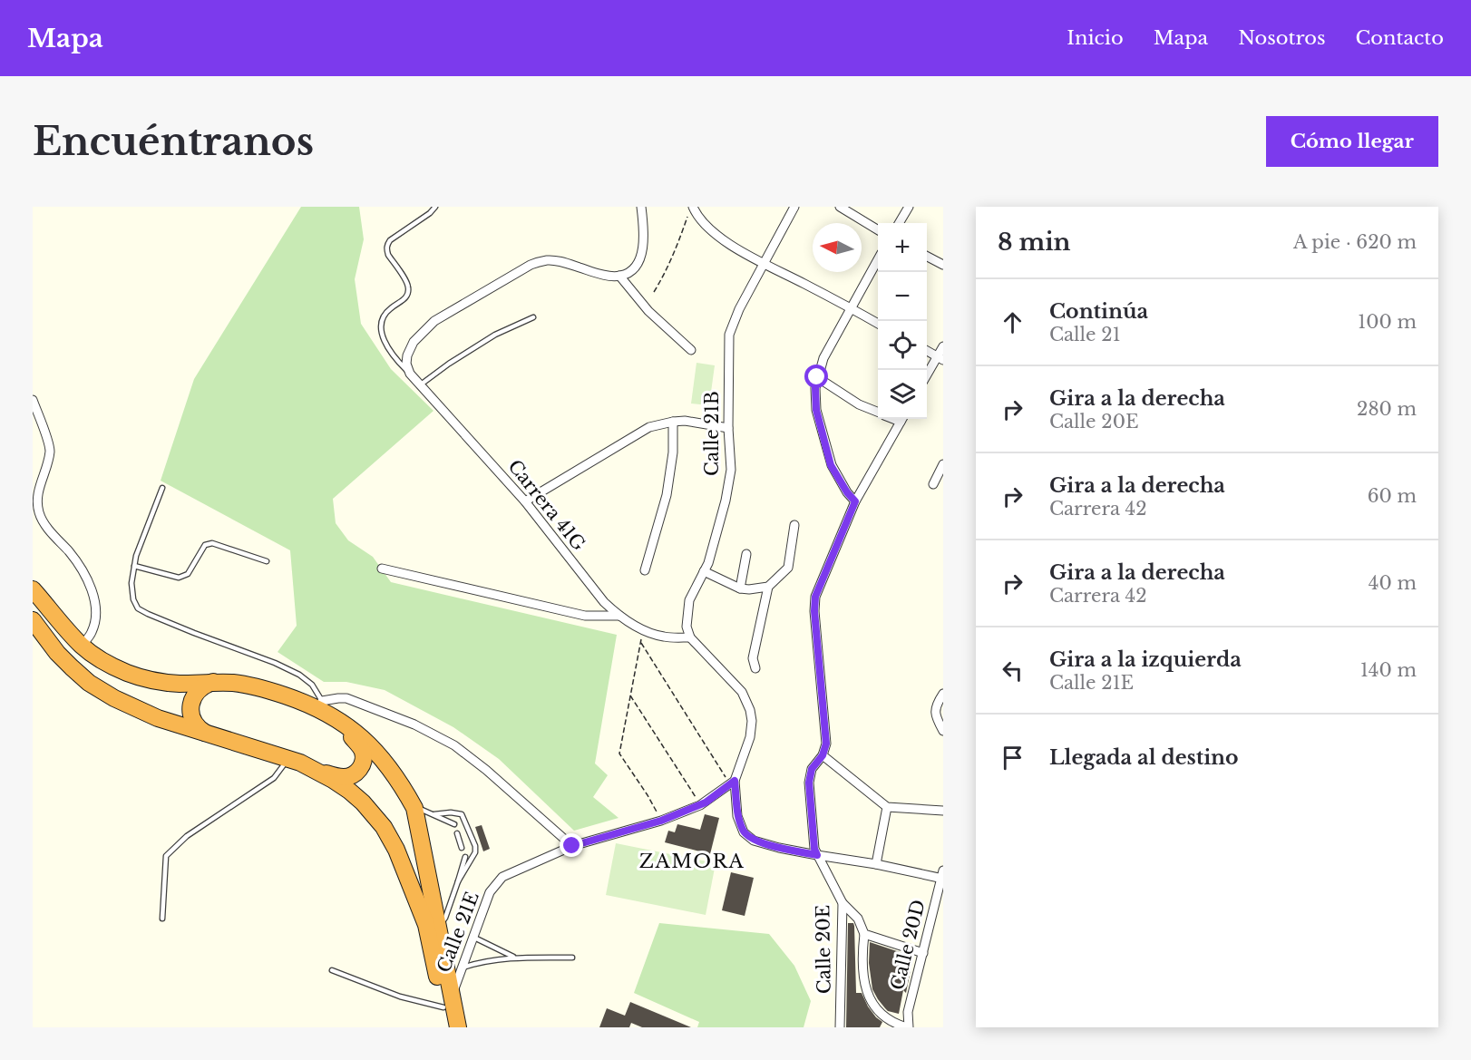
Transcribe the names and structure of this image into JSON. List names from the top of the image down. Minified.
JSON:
{"streets":{"street":["Calle 21B","Carrera 41G","Calle 21E","Calle 20D","Calle 20E"]},"crossings":[["Calle 21B","Carrera 41G"]],"districts":["ZAMORA"],"north":"left","page":{"header":"Mapa","nav":["Inicio","Mapa","Nosotros","Contacto"],"buttons":"Cómo llegar","title":"Encuéntranos","heading":["8 min","A pie · 620 m"],"map_buttons":["+","−"],"list":[["Continúa","Calle 21","100 m"],["Gira a la derecha","Calle 20E","280 m"],["Gira a la derecha","Carrera 42","60 m"],["Gira a la derecha","Carrera 42","40 m"],["Gira a la izquierda","Calle 21E","140 m"],"Llegada al destino"]}}
